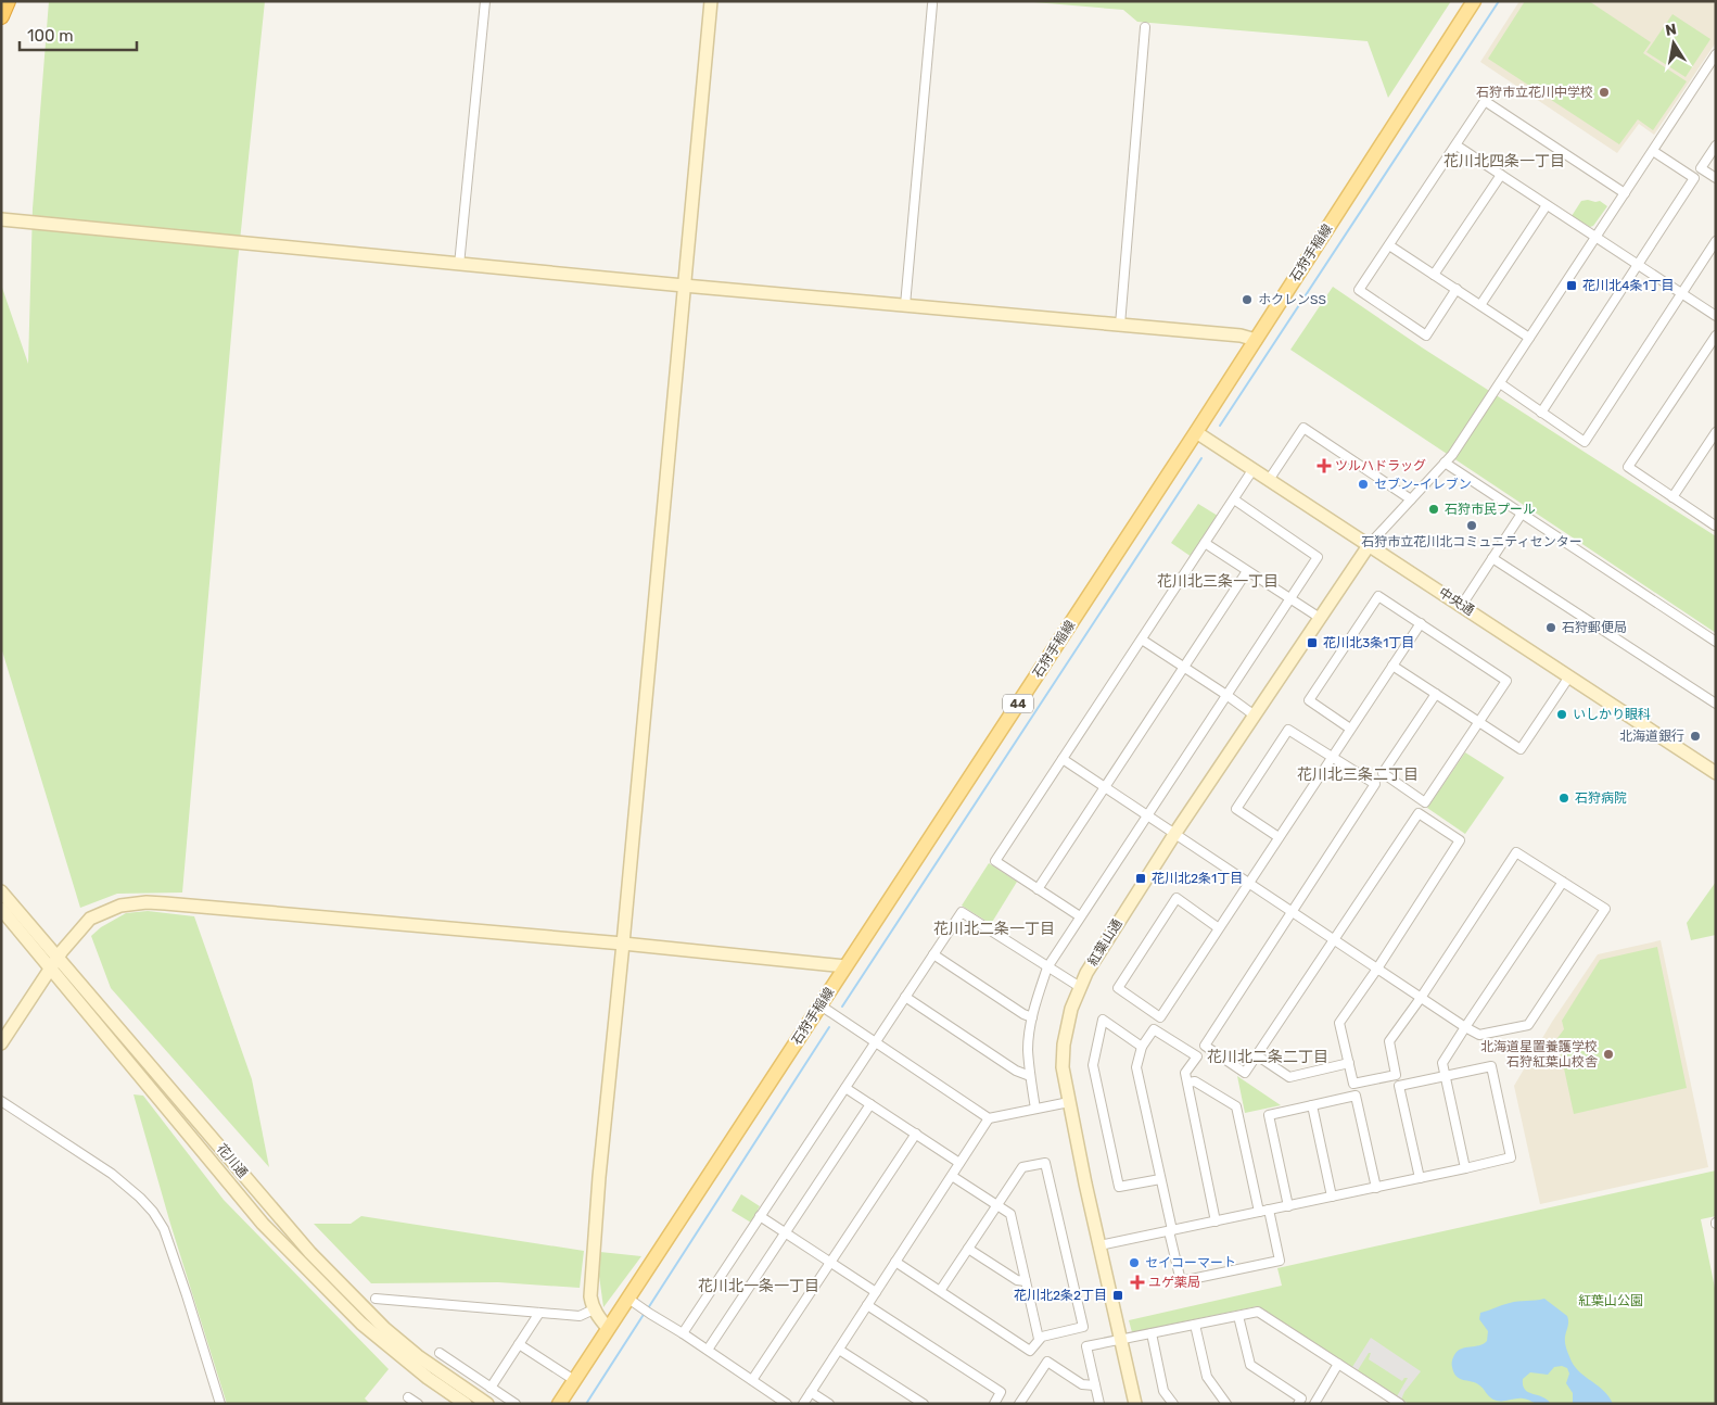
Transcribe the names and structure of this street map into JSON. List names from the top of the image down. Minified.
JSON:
{"streets":{"main road":["石狩手稲線","44"],"street":["中央通","紅葉山通","花川通"]},"crossings":[["石狩手稲線","中央通"],["中央通","紅葉山通"]],"districts":["花川北四条一丁目","花川北三条一丁目","花川北三条二丁目","花川北二条一丁目","花川北二条二丁目","花川北一条一丁目"],"parks":["紅葉山公園"],"places":{"other":["石狩市立花川中学校","ホクレンSS","セブン-イレブン","石狩市民プール","石狩市立花川北コミュニティセンター","石狩郵便局","いしかり眼科","北海道銀行","石狩病院","北海道星置養護学校 石狩紅葉山校舎","セイコーマート"],"transit":["花川北4条1丁目","花川北3条1丁目","花川北2条1丁目","花川北2条2丁目"],"health":["ツルハドラッグ","ユゲ薬局"]},"scale_bar":"100 m","north":"top"}
